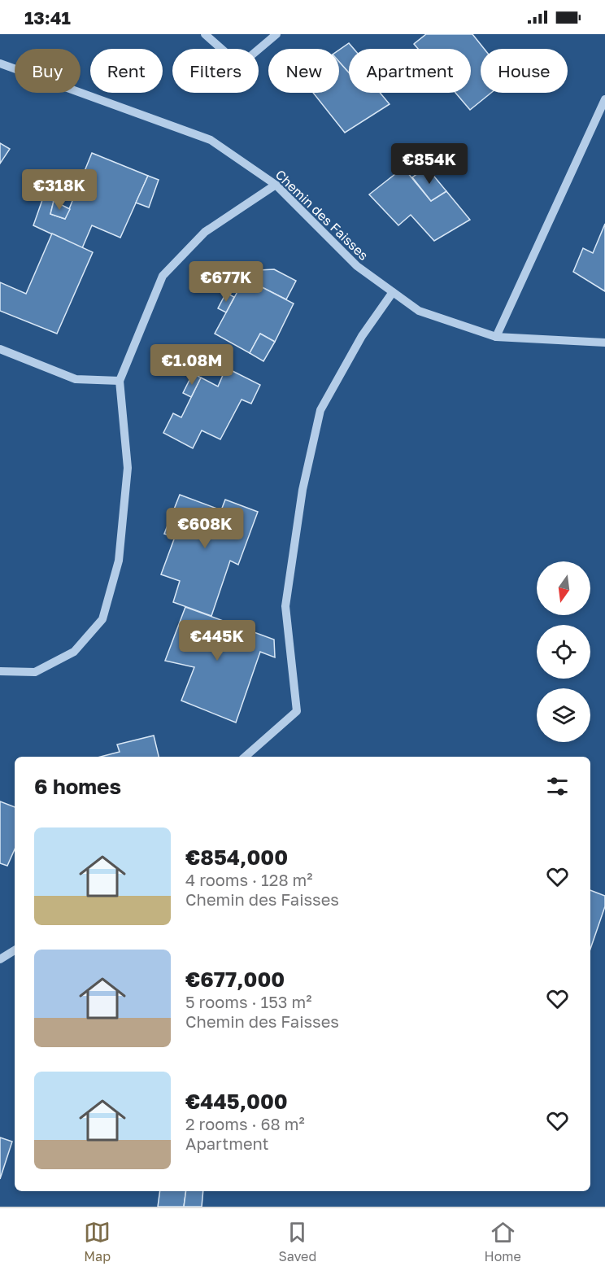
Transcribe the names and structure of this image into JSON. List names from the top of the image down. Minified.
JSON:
{"streets":{"street":["Chemin des Faisses"]},"north":"bottom","page":{"status":"13:41","chip":["Buy","Rent","Filters","New","Apartment","House"],"price":["€854K","€318K","€677K","€1.08M","€608K","€445K"],"heading":"6 homes","list":[{"name":"€854,000","note":"4 rooms · 128 m² · Chemin des Faisses"},{"name":"€677,000","note":"5 rooms · 153 m² · Chemin des Faisses"},{"name":"€445,000","note":"2 rooms · 68 m² · Apartment"}],"tabs":["Map","Saved","Home"]}}
